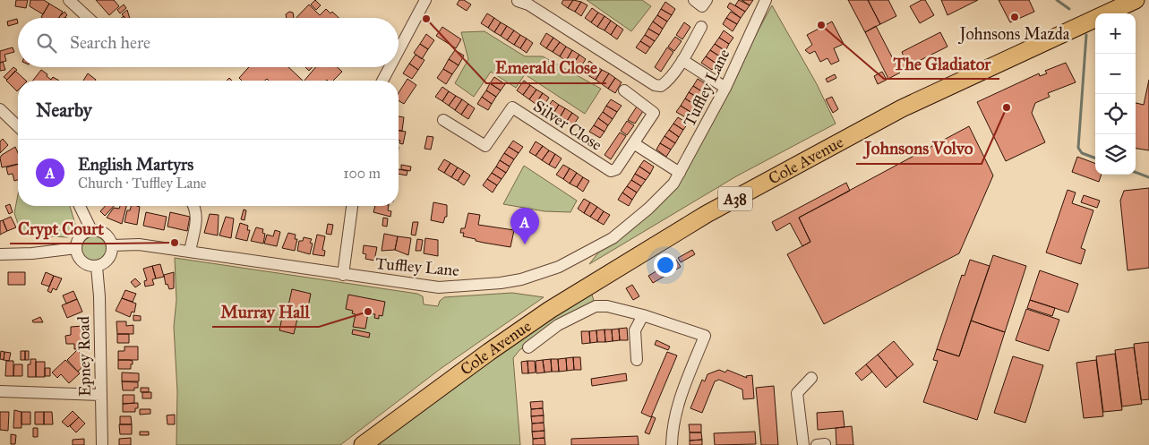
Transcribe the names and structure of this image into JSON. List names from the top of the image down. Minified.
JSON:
{"streets":{"highway":["Cole Avenue","A38"],"street":["Tuffley Lane","Silver Close","Epney Road"]},"crossings":[["Tuffley Lane","Epney Road"]],"places":["Johnsons Mazda","Emerald Close","The Gladiator","Johnsons Volvo","Crypt Court","Murray Hall"],"page":{"map_buttons":["+","−"],"search":"Search here","heading":"Nearby","list":[{"mark":"A","name":"English Martyrs","note":"Church · Tuffley Lane","value":"100 m"}],"pins":"A"}}
